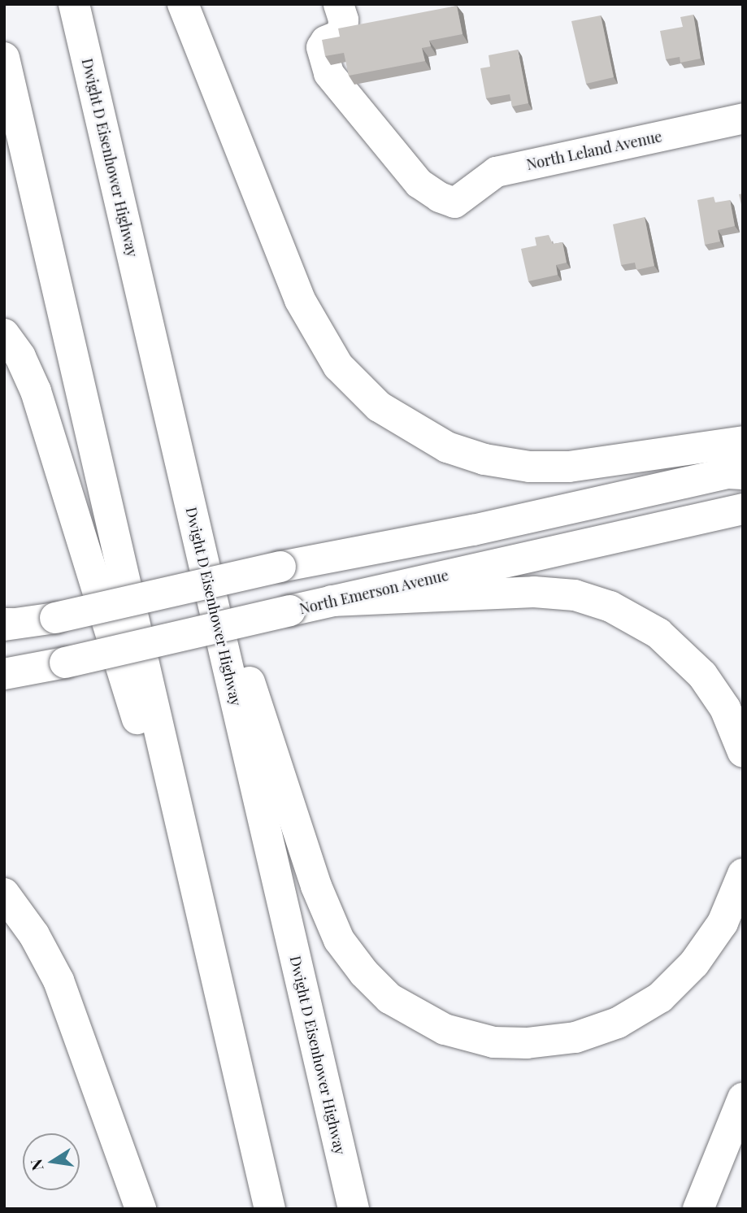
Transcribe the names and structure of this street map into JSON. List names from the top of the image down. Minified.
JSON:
{"streets":{"main road":["Dwight D Eisenhower Highway","North Emerson Avenue"],"street":["North Leland Avenue"]},"north":"left"}
